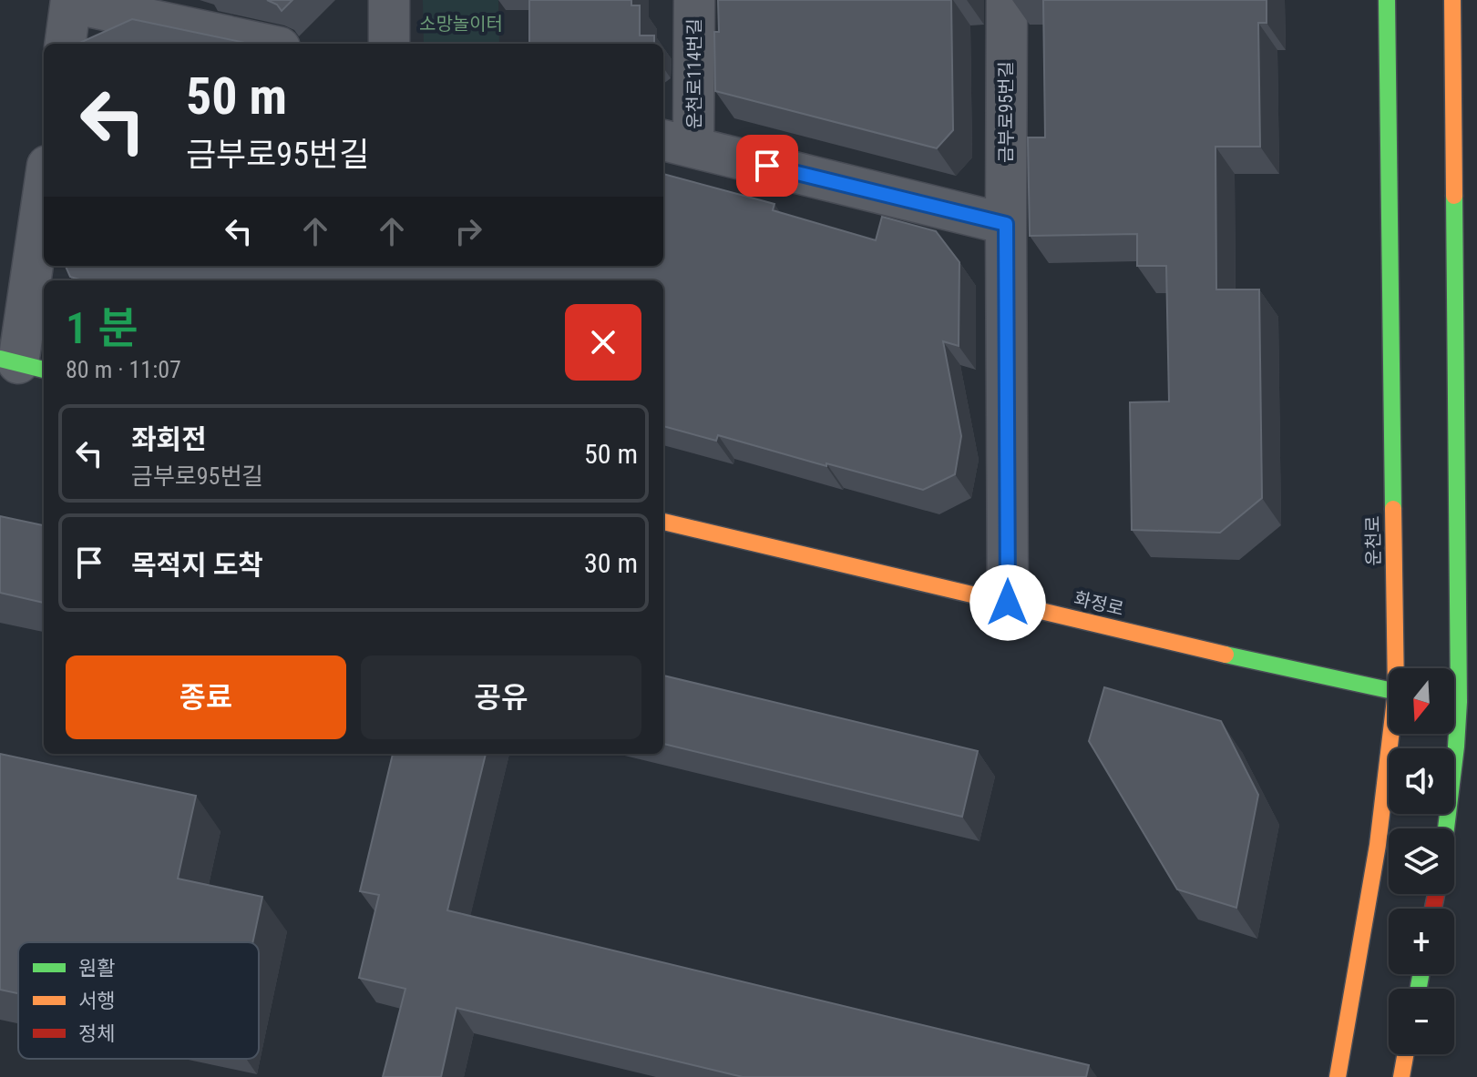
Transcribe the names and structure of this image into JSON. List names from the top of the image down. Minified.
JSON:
{"streets":{"street":["운천로114번길","금부로95번길","운천로","화정로"]},"crossings":[["금부로95번길","화정로"]],"parks":["소망놀이터"],"legend":["원활","서행","정체"],"north":"bottom","page":{"turn":["50 m","금부로95번길"],"heading":["1 분","80 m · 11:07"],"list":[{"name":"좌회전","note":"금부로95번길","value":"50 m"},{"name":"목적지 도착","value":"30 m"}],"buttons":["종료","공유"],"map_buttons":["+","−"]}}
